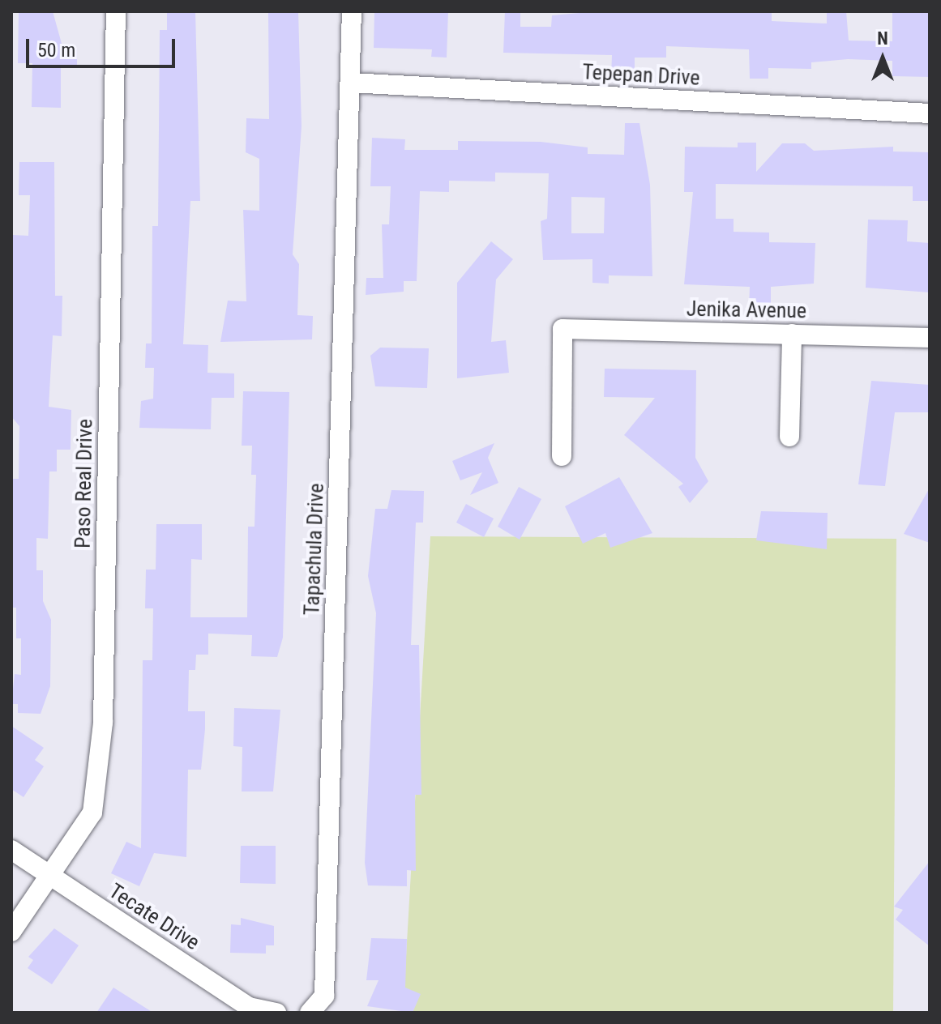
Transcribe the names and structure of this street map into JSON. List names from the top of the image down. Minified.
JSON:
{"streets":{"street":["Tepepan Drive","Jenika Avenue","Paso Real Drive","Tapachula Drive","Tecate Drive"]},"crossings":[["Tepepan Drive","Tapachula Drive"],["Paso Real Drive","Tecate Drive"]],"scale_bar":"50 m","north":"top"}
